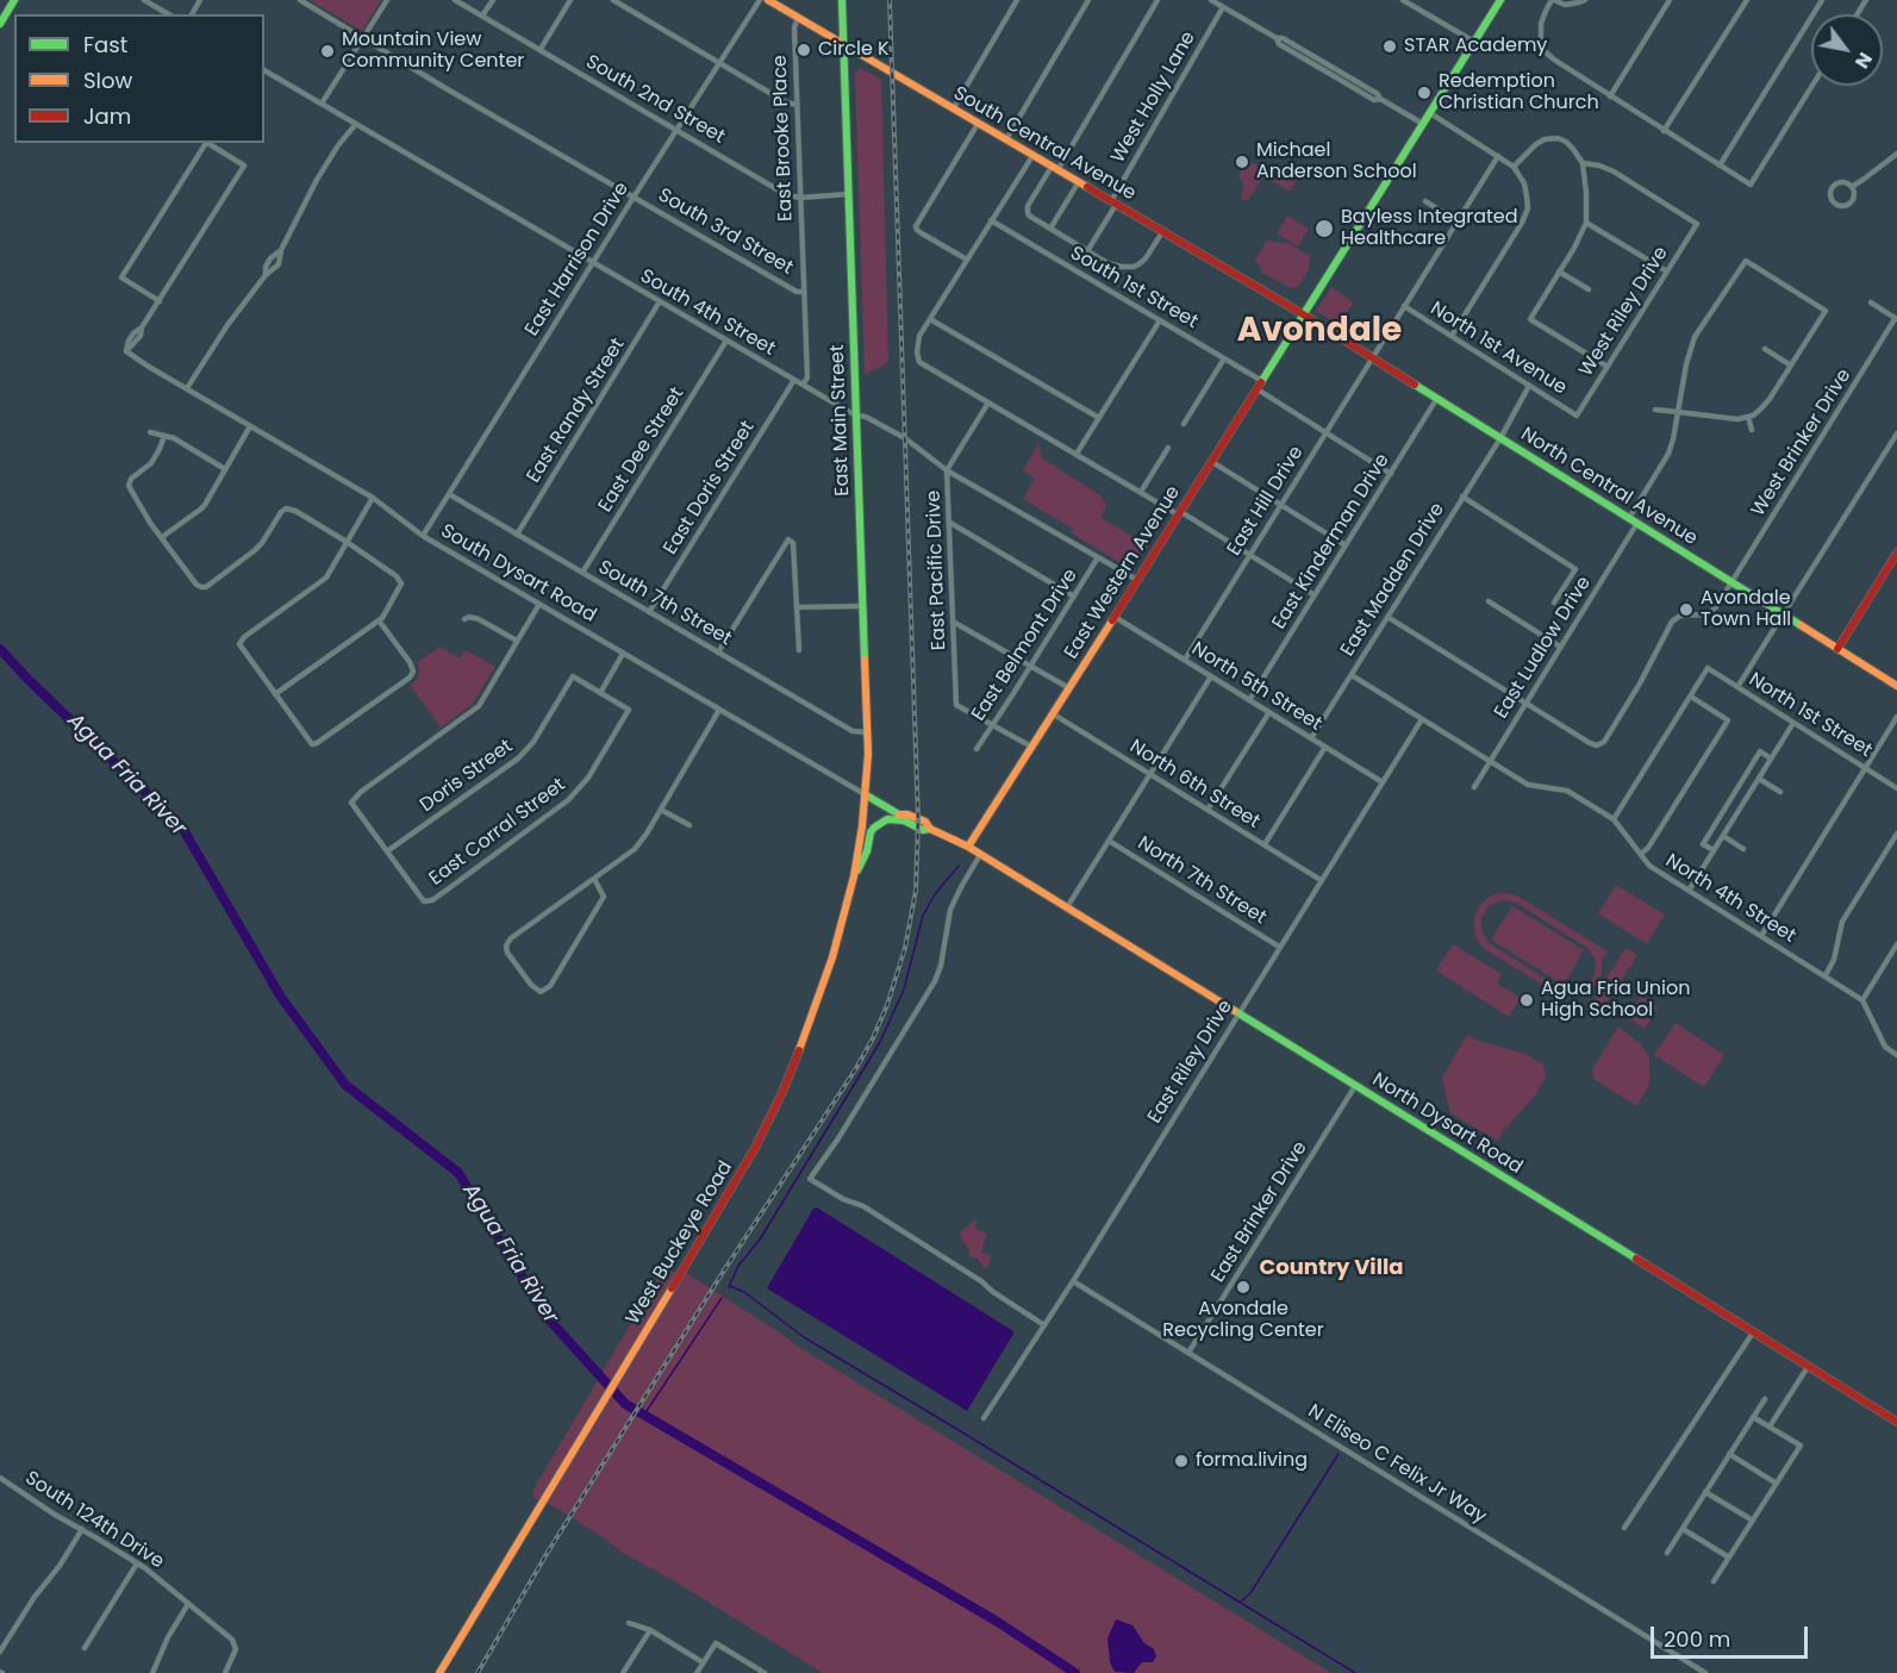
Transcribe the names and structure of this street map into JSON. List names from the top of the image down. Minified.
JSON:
{"streets":{"main road":["South Central Avenue","East Main Street","North Central Avenue","East Western Avenue","South Dysart Road","North Dysart Road","West Buckeye Road"],"street":["West Holly Lane","South 2nd Street","East Brooke Place","South 3rd Street","East Harrison Drive","South 1st Street","West Riley Drive","South 4th Street","North 1st Avenue","East Randy Street","West Brinker Drive","East Dee Street","East Doris Street","East Hill Drive","East Kinderman Drive","East Pacific Drive","East Madden Drive","South 7th Street","East Belmont Drive","East Ludlow Drive","North 5th Street","North 1st Street","Doris Street","North 6th Street","East Corral Street","North 7th Street","North 4th Street","East Riley Drive","East Brinker Drive","N Eliseo C Felix Jr Way","South 124th Drive"]},"crossings":[["West Holly Lane","South Central Avenue"],["South 2nd Street","East Brooke Place"],["South 2nd Street","East Harrison Drive"],["South 2nd Street","East Main Street"],["East Brooke Place","South Central Avenue"],["East Brooke Place","South 3rd Street"],["East Brooke Place","South 4th Street"],["South Central Avenue","East Main Street"],["South Central Avenue","North Central Avenue"],["South Central Avenue","East Western Avenue"],["South 3rd Street","East Harrison Drive"],["East Harrison Drive","South 4th Street"],["East Harrison Drive","South Dysart Road"],["East Harrison Drive","South 7th Street"],["South 1st Street","East Western Avenue"],["West Riley Drive","North 1st Avenue"],["South 4th Street","East Randy Street"],["South 4th Street","East Main Street"],["South 4th Street","East Dee Street"],["South 4th Street","East Doris Street"],["South 4th Street","East Pacific Drive"],["South 4th Street","East Western Avenue"],["South 4th Street","East Belmont Drive"],["North 1st Avenue","East Hill Drive"],["North 1st Avenue","East Madden Drive"],["East Randy Street","South 7th Street"],["East Main Street","South Dysart Road"],["East Main Street","South 7th Street"],["East Main Street","West Buckeye Road"],["West Brinker Drive","North Central Avenue"],["East Dee Street","South 7th Street"],["North Central Avenue","East Hill Drive"],["North Central Avenue","East Kinderman Drive"],["North Central Avenue","East Western Avenue"],["North Central Avenue","East Madden Drive"],["North Central Avenue","East Ludlow Drive"],["East Doris Street","South 7th Street"],["East Hill Drive","North 5th Street"],["East Kinderman Drive","North 5th Street"],["East Pacific Drive","East Belmont Drive"],["East Western Avenue","South Dysart Road"],["East Western Avenue","North 5th Street"],["East Western Avenue","North 6th Street"],["South Dysart Road","North Dysart Road"],["South Dysart Road","West Buckeye Road"],["East Madden Drive","North 5th Street"],["East Madden Drive","North 4th Street"],["East Ludlow Drive","North 4th Street"],["North 5th Street","East Riley Drive"],["Doris Street","East Corral Street"],["North 6th Street","East Riley Drive"],["North 7th Street","East Riley Drive"],["North 4th Street","East Riley Drive"],["East Riley Drive","North Dysart Road"],["East Riley Drive","N Eliseo C Felix Jr Way"],["North Dysart Road","East Brinker Drive"],["East Brinker Drive","N Eliseo C Felix Jr Way"]],"districts":["Avondale","Country Villa"],"water":["Agua Fria River"],"places":["STAR Academy","Circle K","Mountain View Community Center","Redemption Christian Church","Michael Anderson School","Bayless Integrated Healthcare","Avondale Town Hall","Agua Fria Union High School","Avondale Recycling Center","forma.living"],"legend":["Fast","Slow","Jam"],"scale_bar":"200 m","north":"bottom right"}
